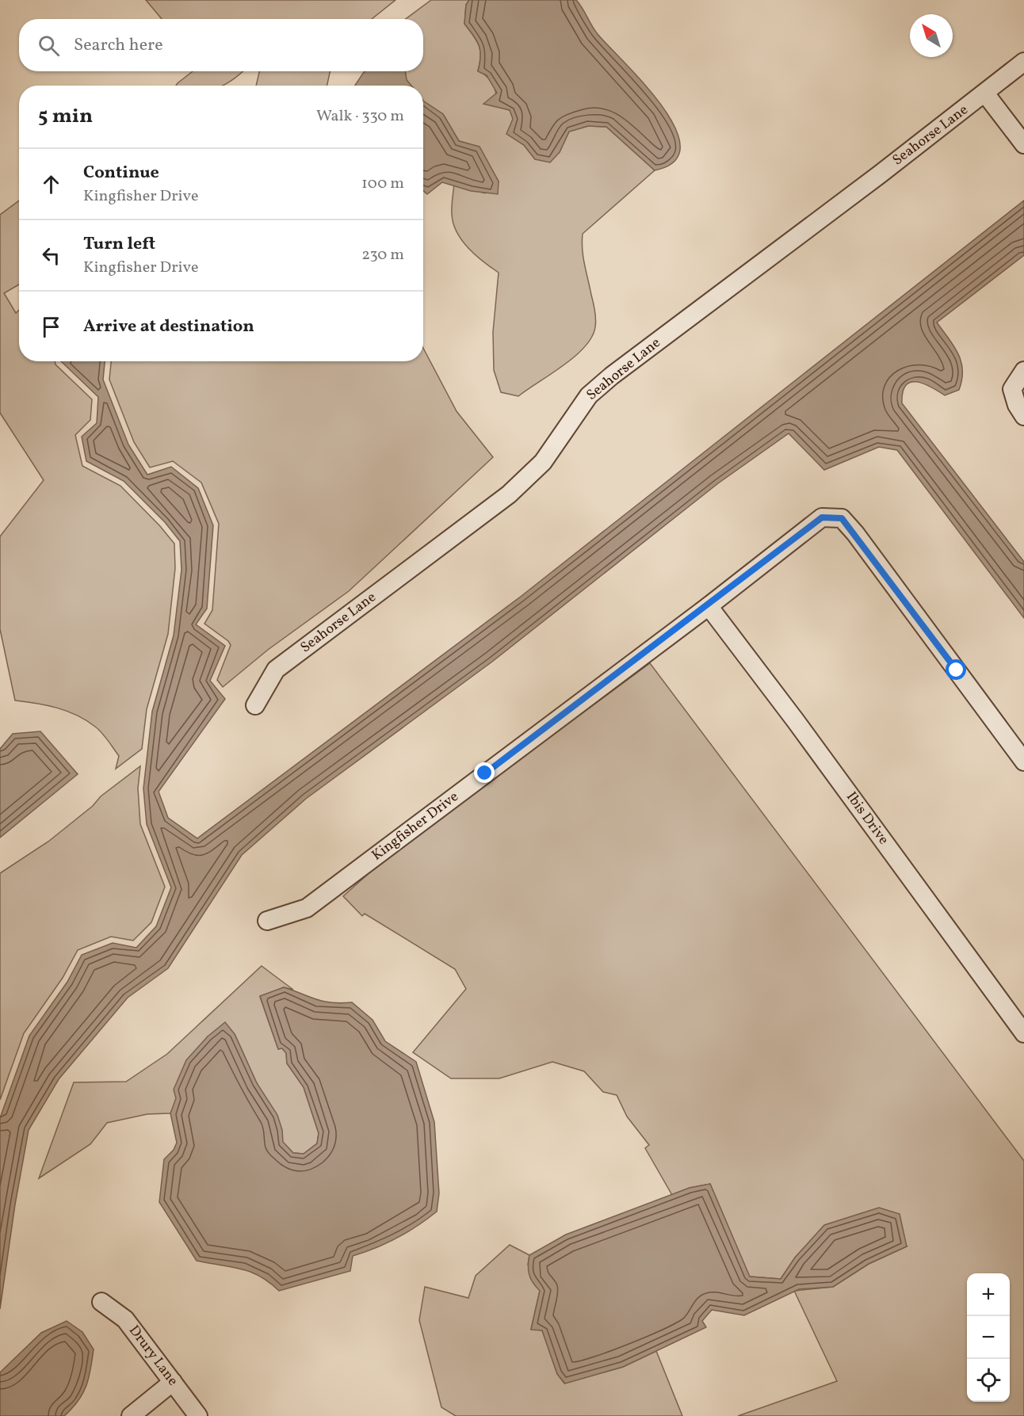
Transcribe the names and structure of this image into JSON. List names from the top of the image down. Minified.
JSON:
{"streets":{"street":["Seahorse Lane","Ibis Drive","Kingfisher Drive","Drury Lane"]},"crossings":[["Ibis Drive","Kingfisher Drive"]],"north":"top left","page":{"search":"Search here","heading":["5 min","Walk · 330 m"],"list":[["Continue","Kingfisher Drive","100 m"],["Turn left","Kingfisher Drive","230 m"],"Arrive at destination"],"map_buttons":["+","−"]}}
